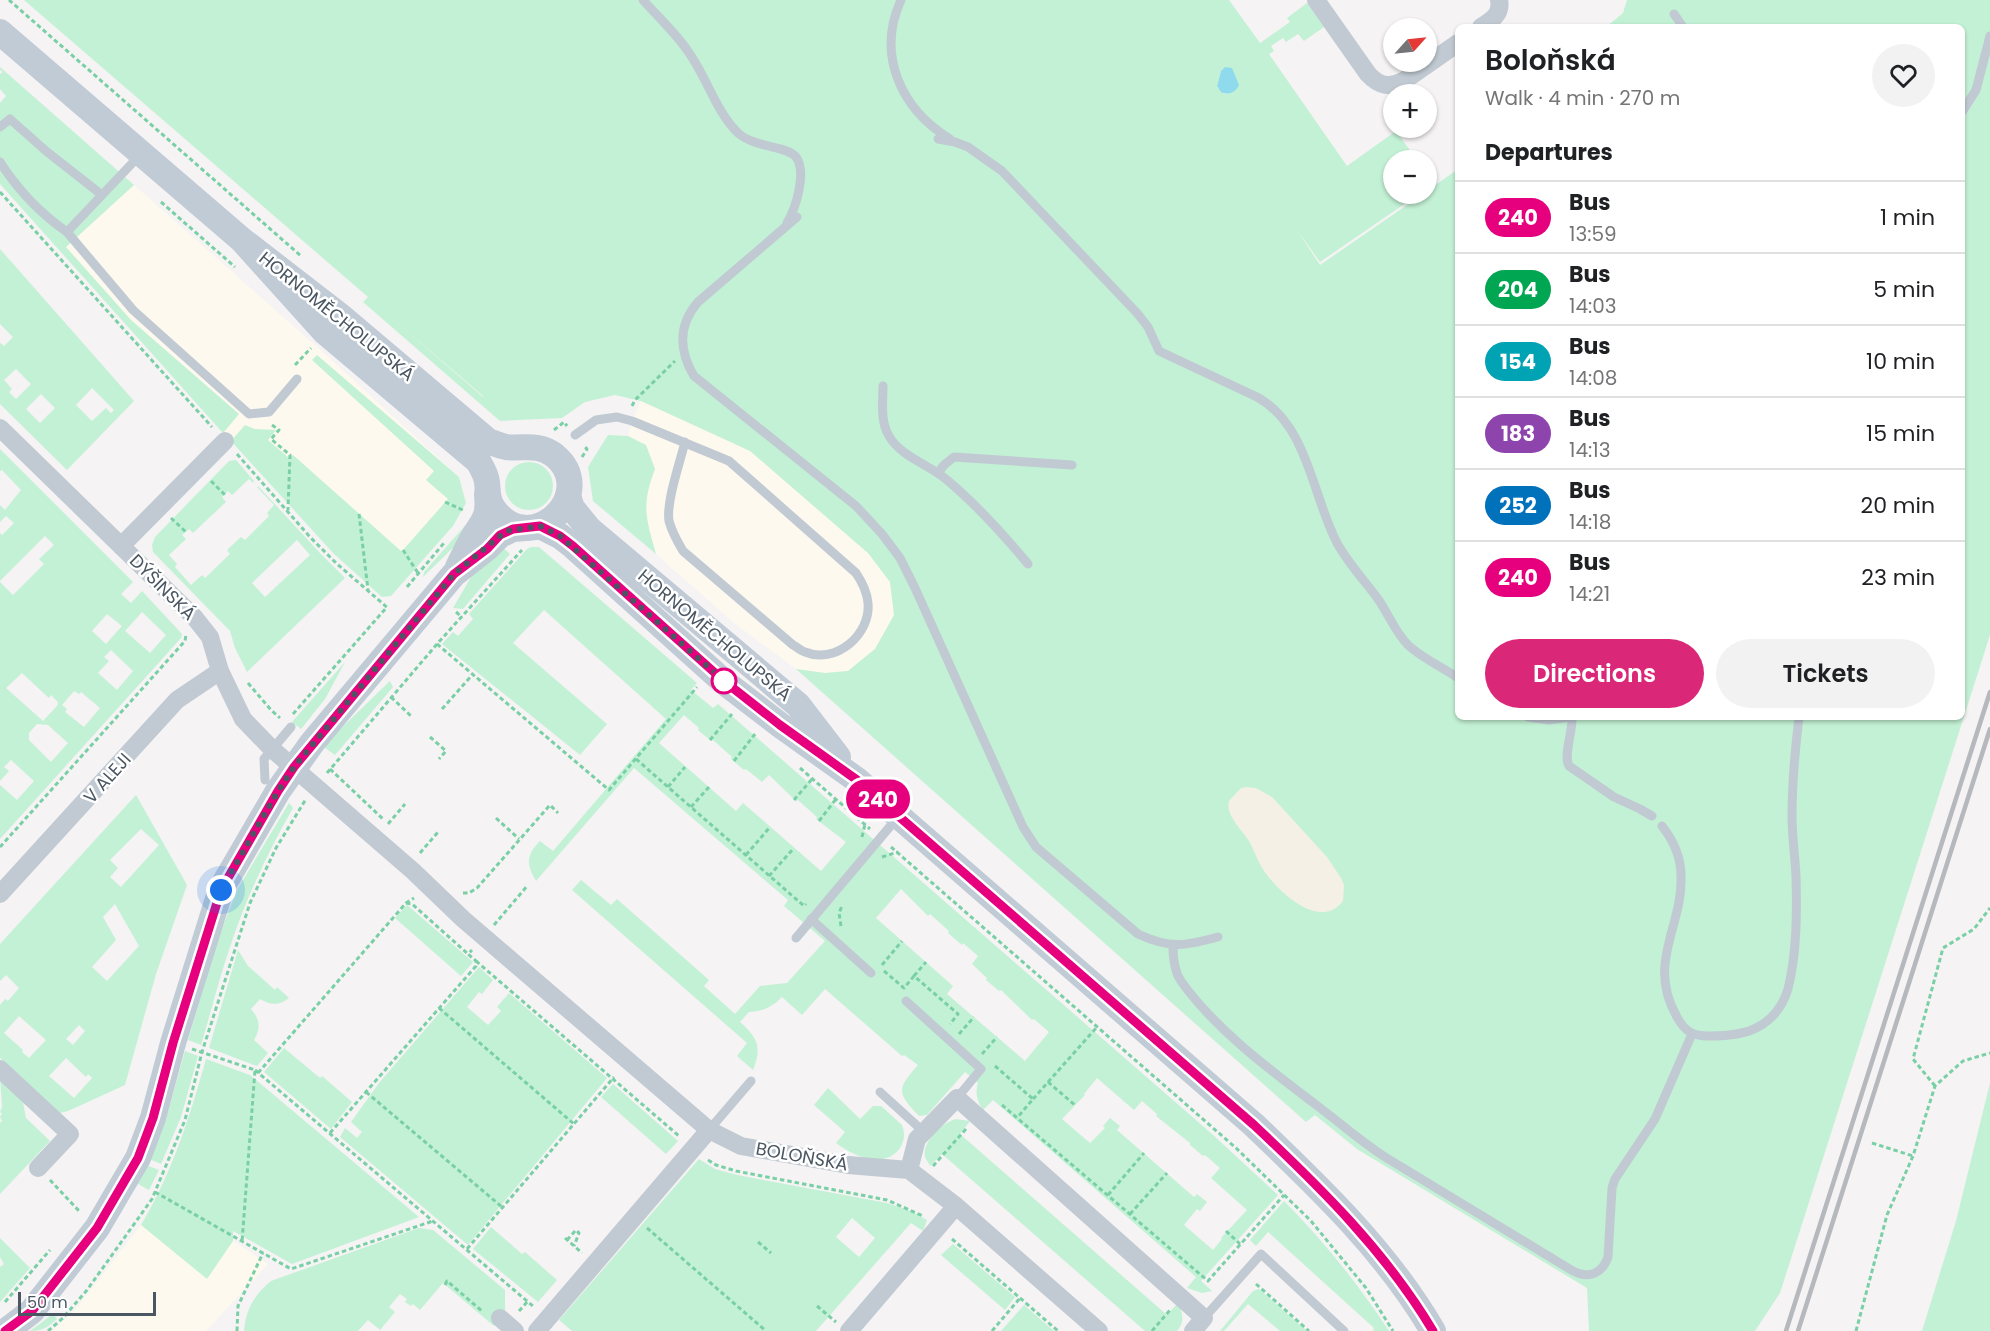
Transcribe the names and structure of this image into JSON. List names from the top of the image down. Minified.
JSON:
{"streets":{"street":["HORNOMĚCHOLUPSKÁ","DÝŠINSKÁ","V ALEJI","BOLOŇSKÁ"]},"crossings":[["DÝŠINSKÁ","V ALEJI"],["DÝŠINSKÁ","BOLOŇSKÁ"]],"lines":["bus line 240"],"scale_bar":"50 m","north":"top right","page":{"on_map":"240","map_buttons":["+","−"],"heading":[["Boloňská","Walk · 4 min · 270 m"],"Departures"],"list":[{"mark":"240","name":"Bus","note":"13:59","value":"1 min"},{"mark":"204","name":"Bus","note":"14:03","value":"5 min"},{"mark":"154","name":"Bus","note":"14:08","value":"10 min"},{"mark":"183","name":"Bus","note":"14:13","value":"15 min"},{"mark":"252","name":"Bus","note":"14:18","value":"20 min"},{"mark":"240","name":"Bus","note":"14:21","value":"23 min"}],"buttons":["Directions","Tickets"],"scale":"50 m"}}
